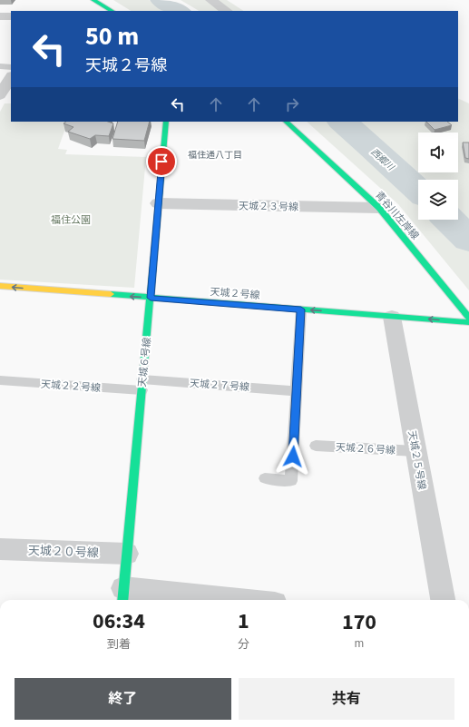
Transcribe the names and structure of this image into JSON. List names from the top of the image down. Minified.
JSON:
{"streets":{"street":["天城２３号線","青谷川左岸線","天城２号線","天城６号線","天城２５号線","天城２０号線"],"lane":["天城２７号線","天城２２号線","天城２６号線"]},"crossings":[["天城２３号線","青谷川左岸線"],["天城２３号線","天城６号線"],["天城２号線","天城６号線"],["天城２号線","天城２５号線"],["天城６号線","天城２７号線"],["天城６号線","天城２２号線"],["天城６号線","天城２０号線"],["天城２７号線","天城２２号線"],["天城２６号線","天城２５号線"]],"one_way":["天城２号線"],"districts":["福住通八丁目"],"water":["西郷川"],"parks":["福住公園"],"page":{"turn":["50 m","天城２号線"],"eta":["06:34","到着","1","分","170","m"],"buttons":["終了","共有"]}}
